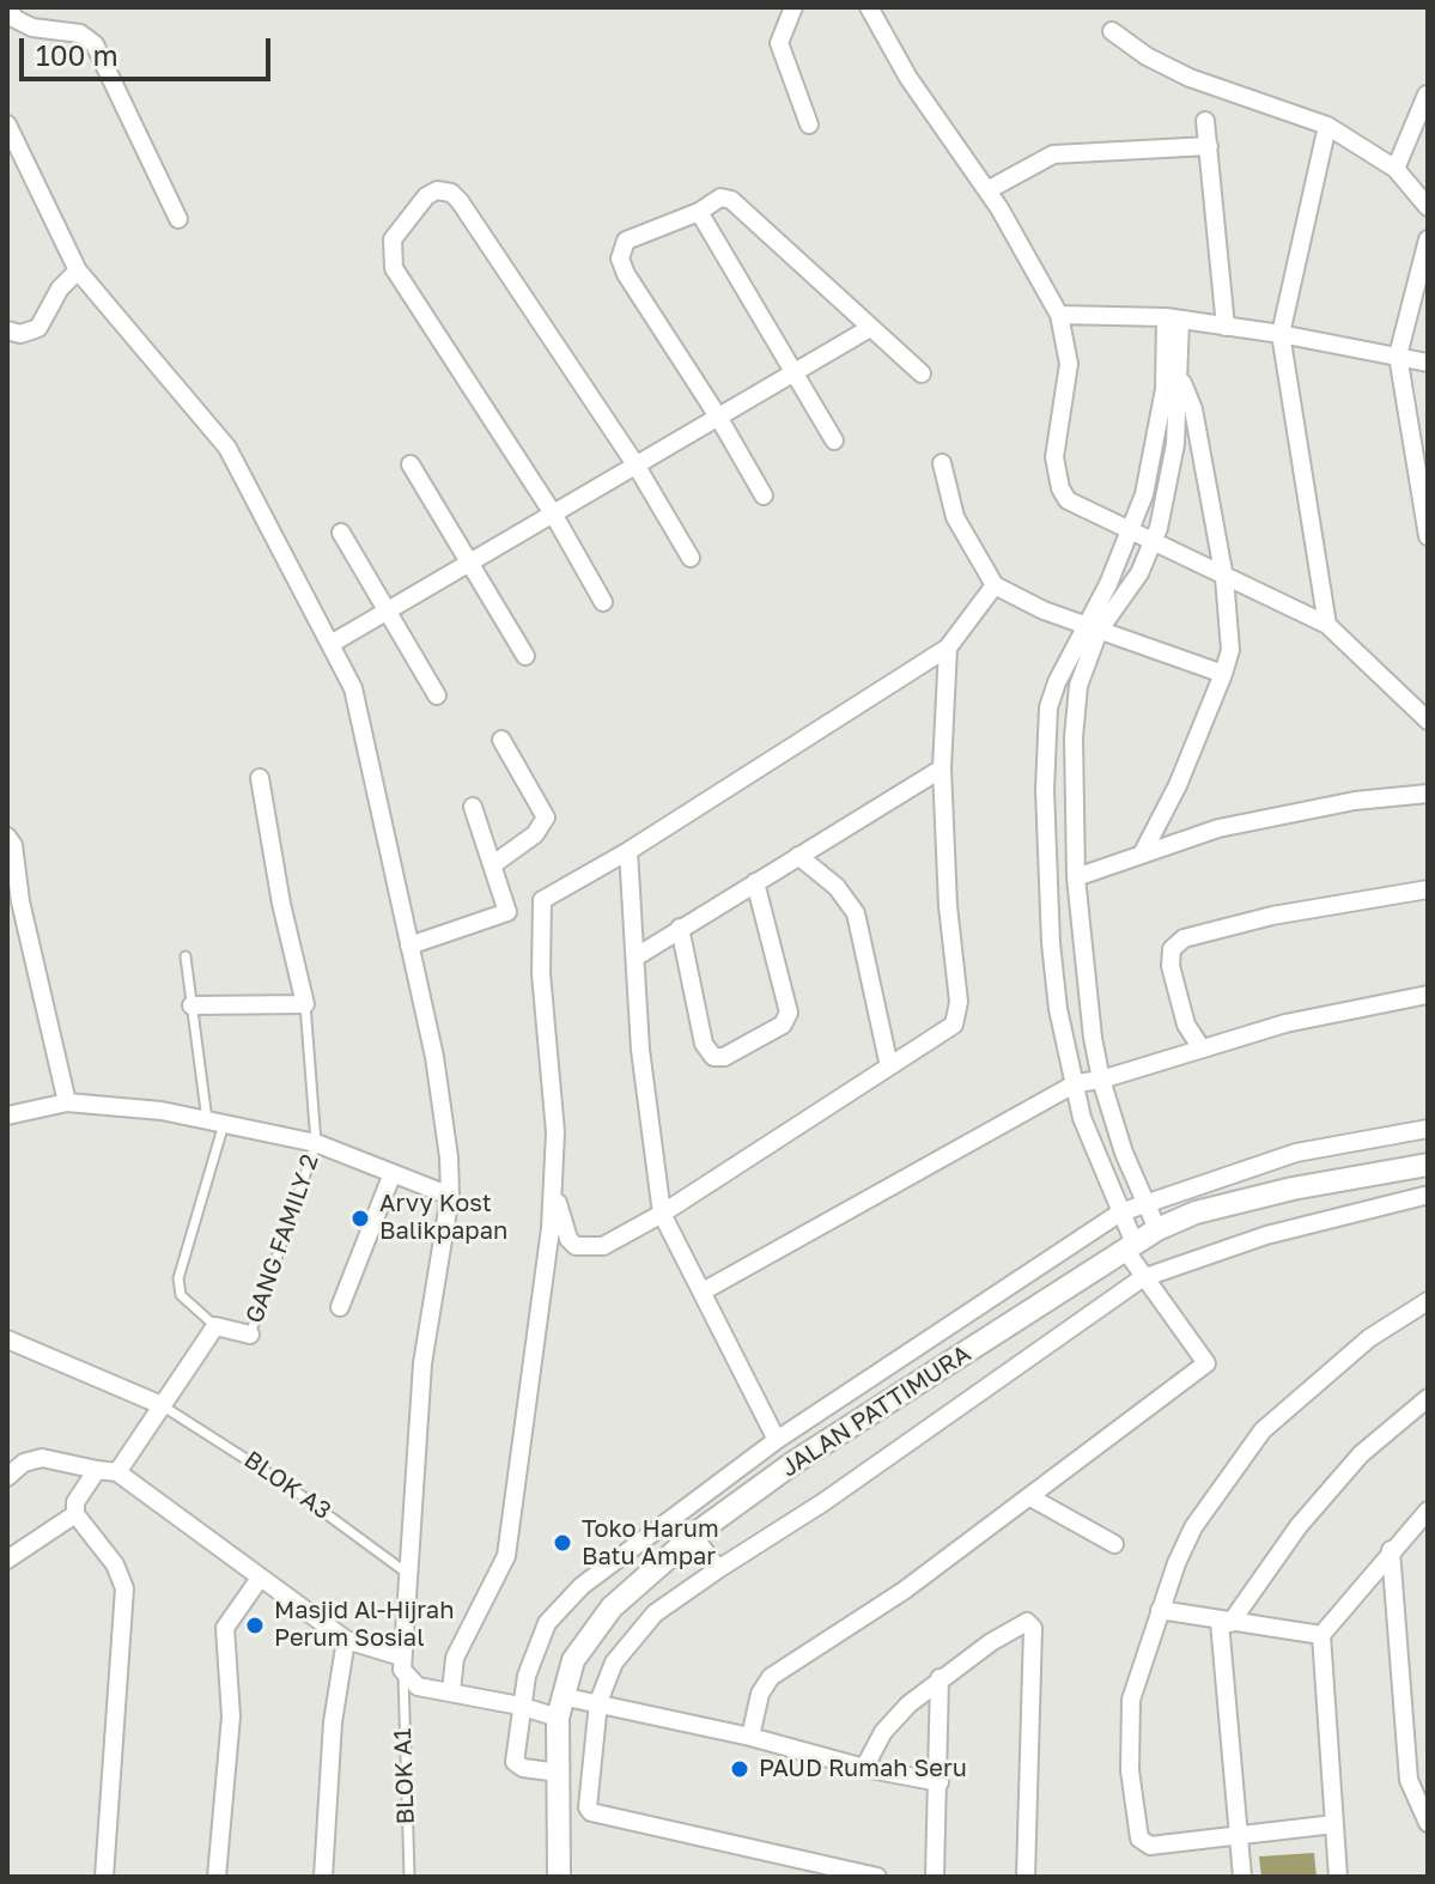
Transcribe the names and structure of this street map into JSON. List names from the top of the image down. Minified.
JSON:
{"streets":{"street":["JALAN PATTIMURA"],"lane":["GANG FAMILY 2","BLOK A3","BLOK A1"]},"places":["Arvy Kost Balikpapan","Toko Harum Batu Ampar","Masjid Al-Hijrah Perum Sosial","PAUD Rumah Seru"],"scale_bar":"100 m"}
